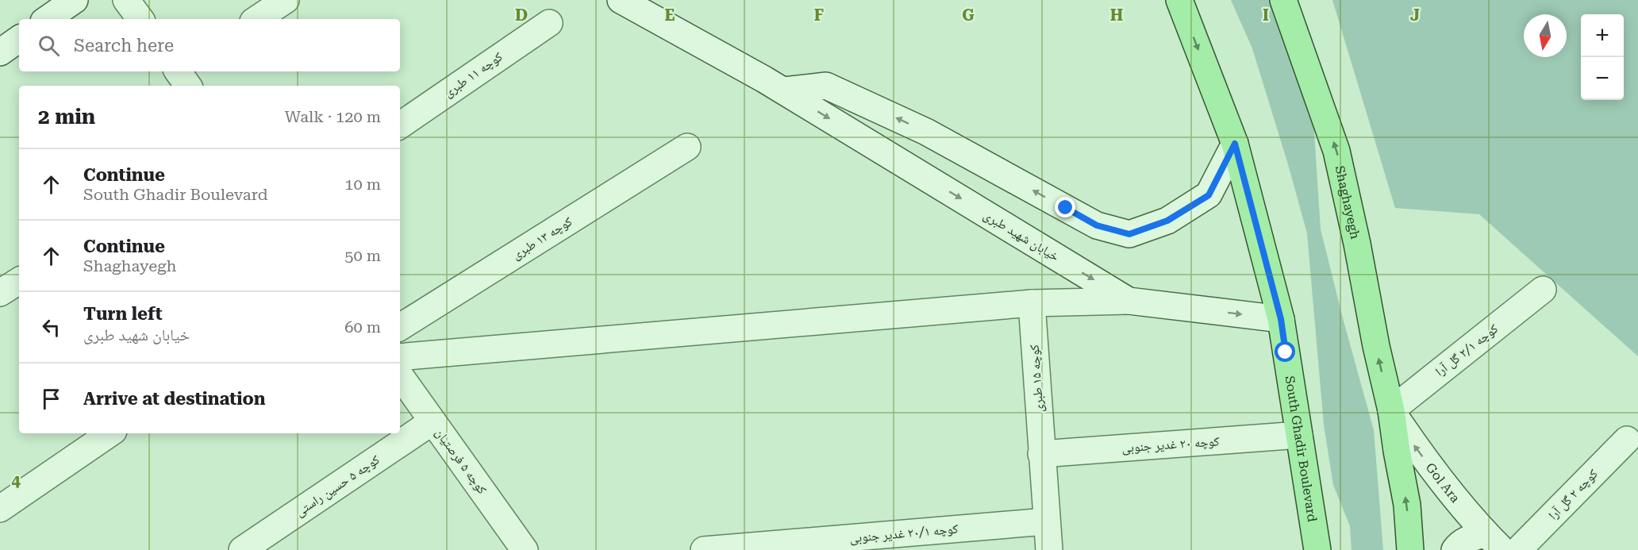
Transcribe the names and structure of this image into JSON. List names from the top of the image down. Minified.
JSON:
{"streets":{"main road":["Shaghayegh","South Ghadir Boulevard"],"street":["کوچه ۱۱ طبری","خیابان شهید طبری","کوچه ۱۳ طبری","کوچه ۲/۱ گل آرا","کوچه ۱۵ طبری","کوچه ۲۰ غدیر جنوبی","کوچه ۵ فرصتیان","Gol Ara","کوچه ۵ حسین راستی","کوچه ۲ گل آرا","کوچه ۲۰/۱ غدیر جنوبی"]},"crossings":[["Shaghayegh","کوچه ۲/۱ گل آرا"],["Shaghayegh","Gol Ara"],["خیابان شهید طبری","South Ghadir Boulevard"],["کوچه ۲/۱ گل آرا","Gol Ara"],["کوچه ۱۵ طبری","کوچه ۲۰ غدیر جنوبی"],["کوچه ۱۵ طبری","کوچه ۲۰/۱ غدیر جنوبی"],["کوچه ۲۰ غدیر جنوبی","South Ghadir Boulevard"],["کوچه ۵ فرصتیان","کوچه ۵ حسین راستی"]],"one_way":["خیابان شهید طبری","Gol Ara"],"north":"bottom","page":{"map_buttons":["+","−"],"search":"Search here","heading":["2 min","Walk · 120 m"],"list":[["Continue","South Ghadir Boulevard","10 m"],["Continue","Shaghayegh","50 m"],["Turn left","خیابان شهید طبری","60 m"],"Arrive at destination"]},"grid":{"columns":["D","E","F","G","H","I","J"],"rows":["4"]}}
